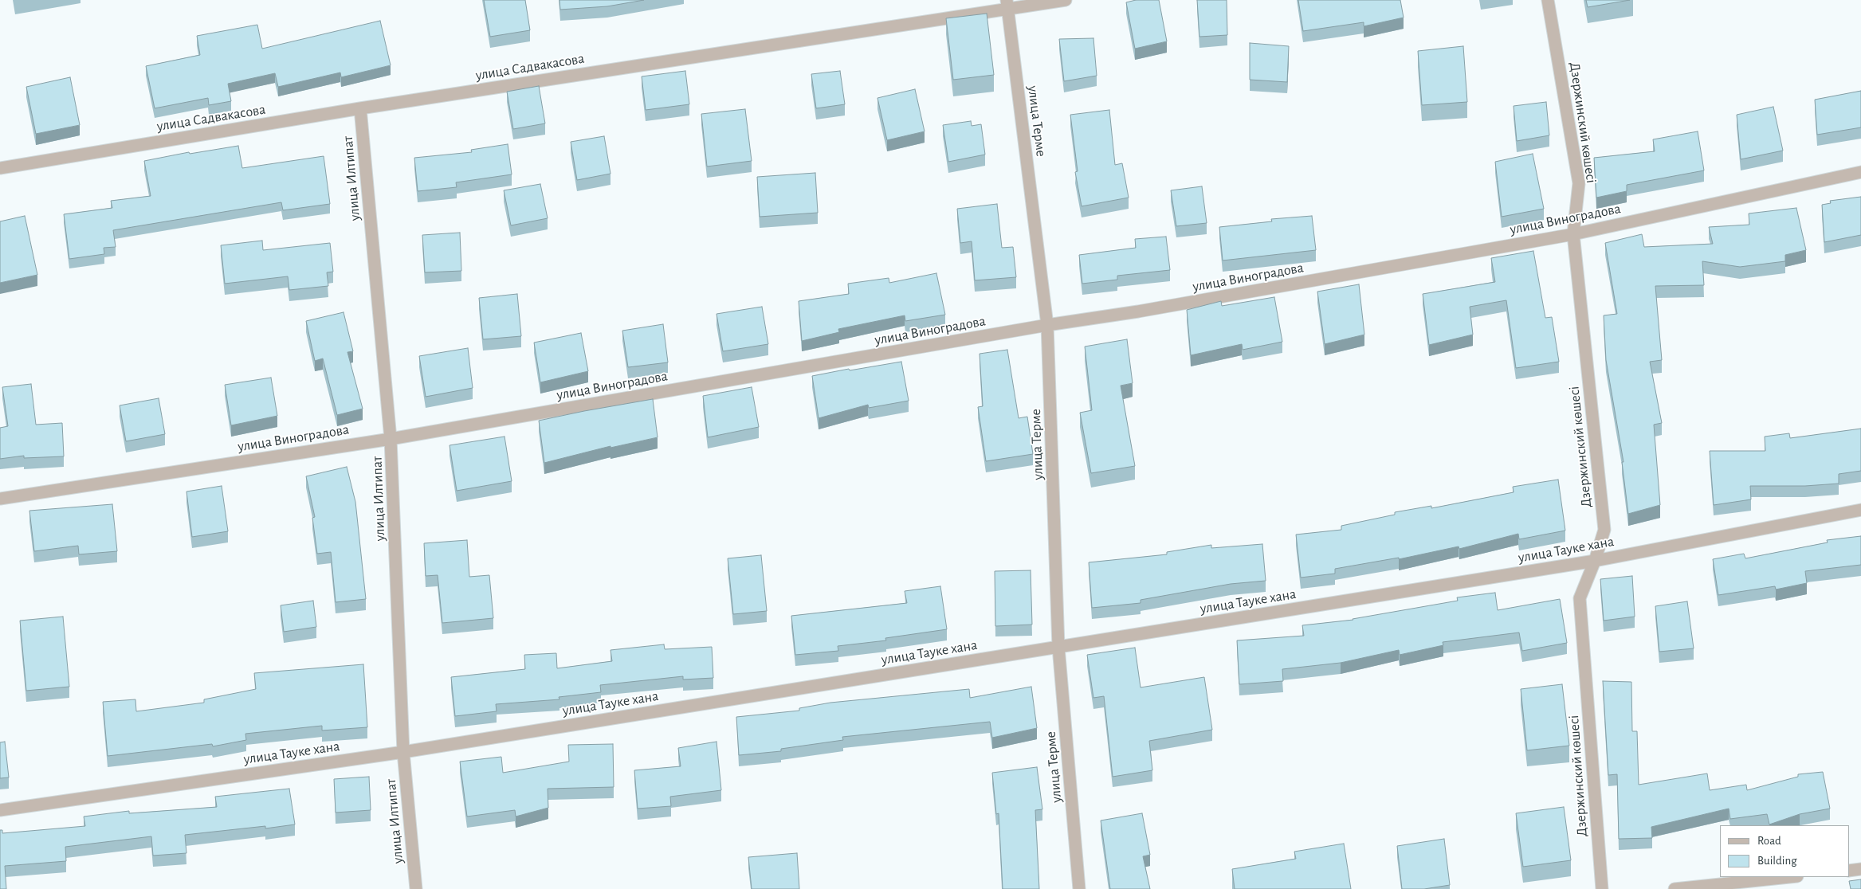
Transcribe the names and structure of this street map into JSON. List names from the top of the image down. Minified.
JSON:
{"streets":{"street":["улица Садвакасова","улица Терме","Дзержинский көшесі","улица Илтипат","улица Виноградова","улица Тауке хана"]},"crossings":[["улица Садвакасова","улица Терме"],["улица Садвакасова","улица Илтипат"],["улица Терме","улица Виноградова"],["улица Терме","улица Тауке хана"],["Дзержинский көшесі","улица Виноградова"],["Дзержинский көшесі","улица Тауке хана"],["улица Илтипат","улица Виноградова"],["улица Илтипат","улица Тауке хана"]],"legend":["Road","Building"]}
